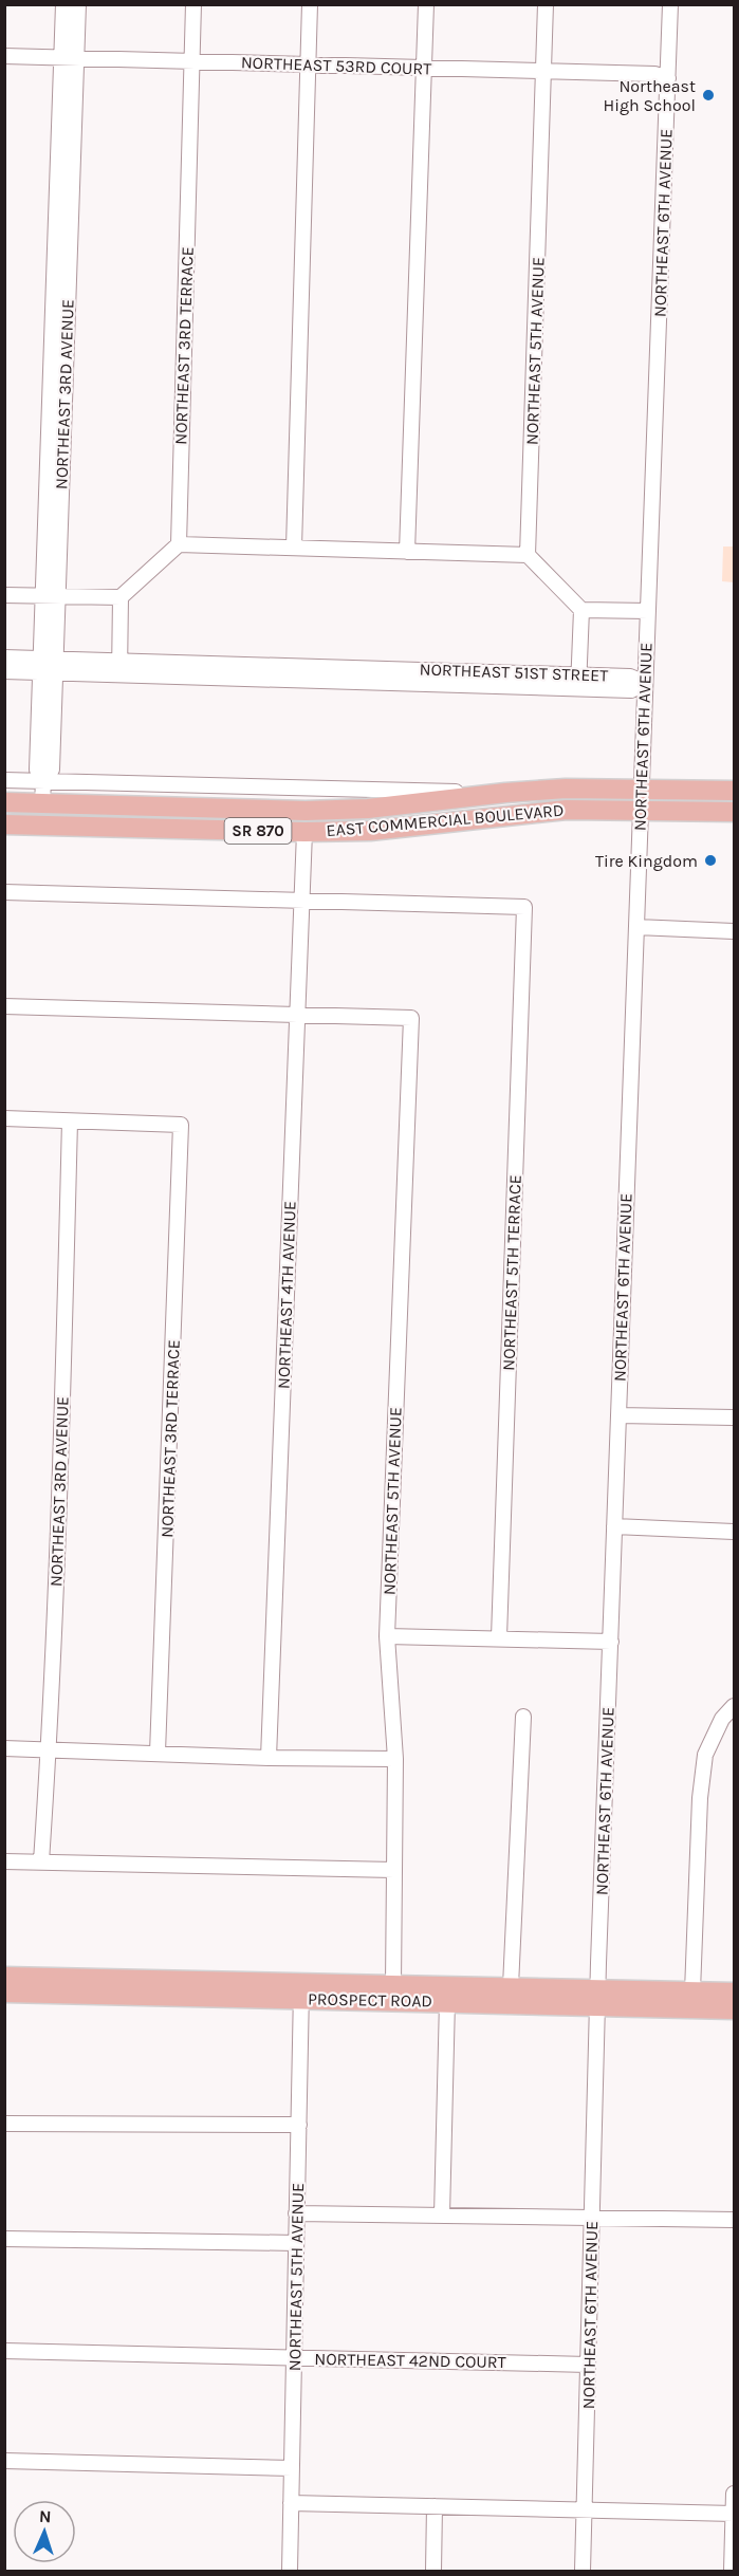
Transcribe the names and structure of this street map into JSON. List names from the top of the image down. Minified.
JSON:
{"streets":{"main road":["EAST COMMERCIAL BOULEVARD","SR 870","PROSPECT ROAD"],"street":["NORTHEAST 53RD COURT","NORTHEAST 6TH AVENUE","NORTHEAST 3RD TERRACE","NORTHEAST 5TH AVENUE","NORTHEAST 3RD AVENUE","NORTHEAST 51ST STREET","NORTHEAST 5TH TERRACE","NORTHEAST 4TH AVENUE","NORTHEAST 42ND COURT"]},"crossings":[["NORTHEAST 53RD COURT","NORTHEAST 6TH AVENUE"],["NORTHEAST 53RD COURT","NORTHEAST 3RD TERRACE"],["NORTHEAST 53RD COURT","NORTHEAST 5TH AVENUE"],["NORTHEAST 53RD COURT","NORTHEAST 3RD AVENUE"],["NORTHEAST 6TH AVENUE","NORTHEAST 51ST STREET"],["NORTHEAST 6TH AVENUE","EAST COMMERCIAL BOULEVARD"],["NORTHEAST 6TH AVENUE","PROSPECT ROAD"],["NORTHEAST 6TH AVENUE","NORTHEAST 42ND COURT"],["NORTHEAST 3RD TERRACE","NORTHEAST 3RD AVENUE"],["NORTHEAST 5TH AVENUE","NORTHEAST 4TH AVENUE"],["NORTHEAST 5TH AVENUE","PROSPECT ROAD"],["NORTHEAST 5TH AVENUE","NORTHEAST 42ND COURT"],["NORTHEAST 3RD AVENUE","NORTHEAST 51ST STREET"],["NORTHEAST 3RD AVENUE","EAST COMMERCIAL BOULEVARD"],["EAST COMMERCIAL BOULEVARD","NORTHEAST 4TH AVENUE"],["NORTHEAST 5TH TERRACE","NORTHEAST 4TH AVENUE"]],"places":["Northeast High School","Tire Kingdom"],"north":"top"}
